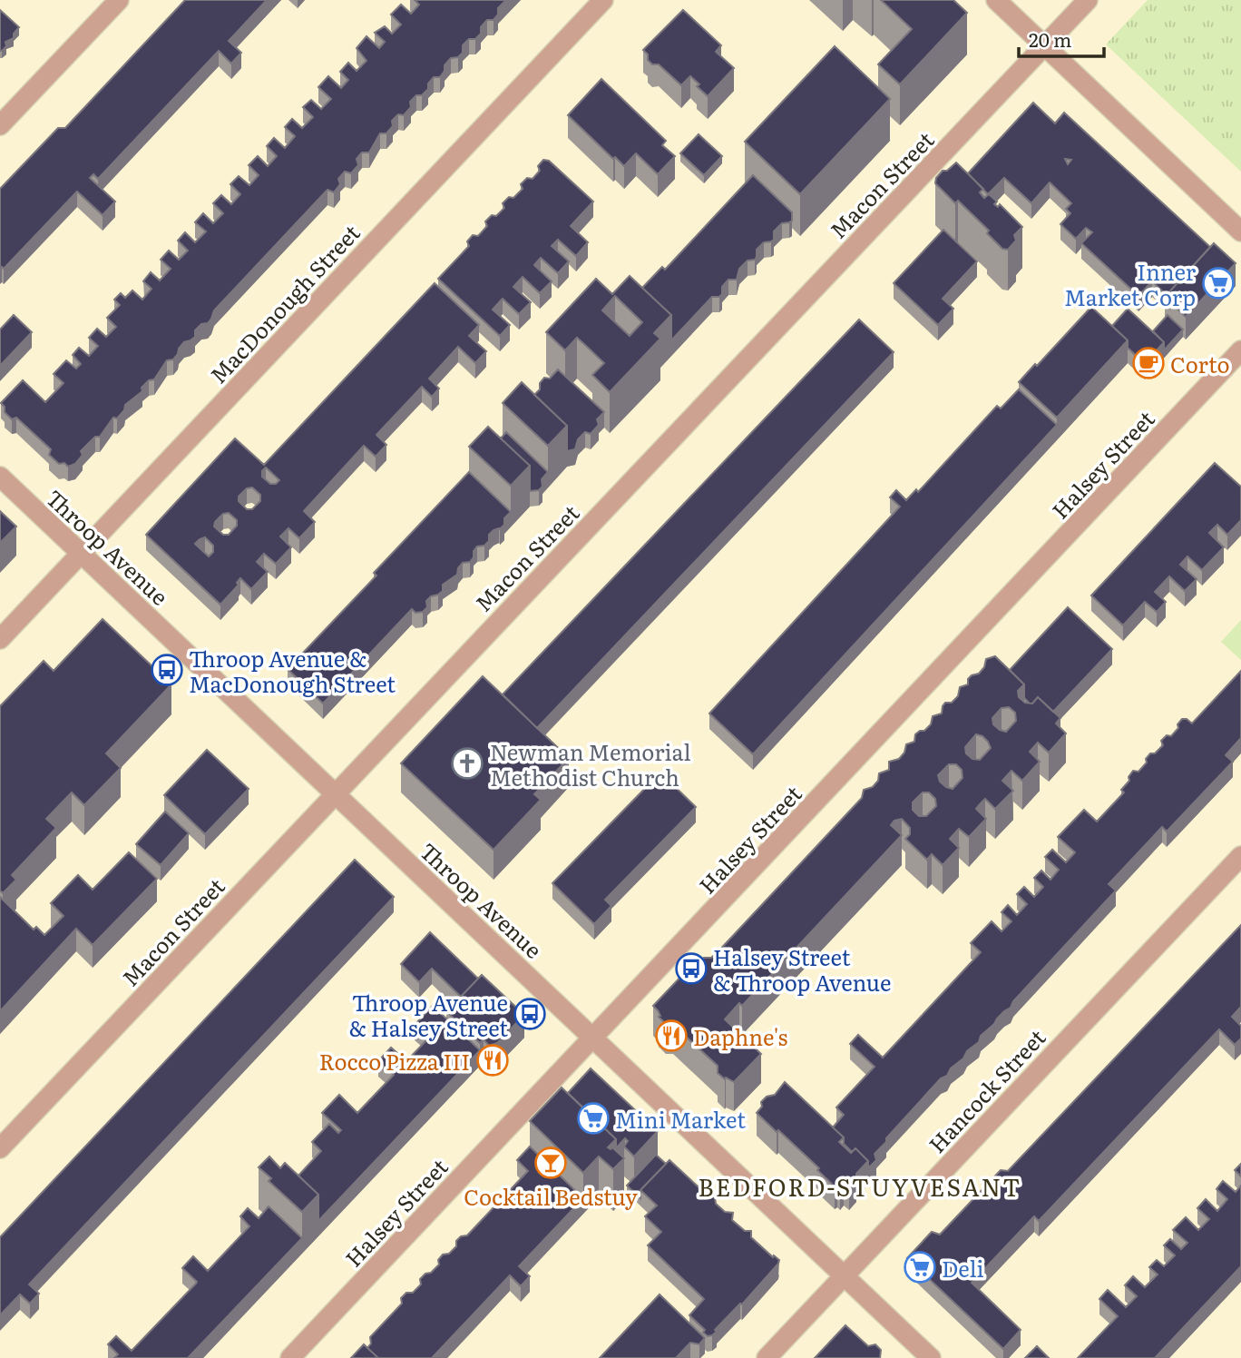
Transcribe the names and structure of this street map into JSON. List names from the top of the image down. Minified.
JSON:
{"streets":{"street":["Macon Street","MacDonough Street","Halsey Street","Throop Avenue","Hancock Street"]},"crossings":[["Macon Street","Throop Avenue"],["MacDonough Street","Throop Avenue"],["Halsey Street","Throop Avenue"],["Throop Avenue","Hancock Street"]],"districts":["BEDFORD-STUYVESANT"],"places":{"supermarket":["Inner Market Corp","Mini Market","Deli"],"cafe":["Corto"],"bus stop":["Throop Avenue & MacDonough Street","Halsey Street & Throop Avenue","Throop Avenue & Halsey Street"],"church":["Newman Memorial Methodist Church"],"restaurant":["Daphne's","Rocco Pizza III"],"bar":["Cocktail Bedstuy"]},"scale_bar":"20 m"}
